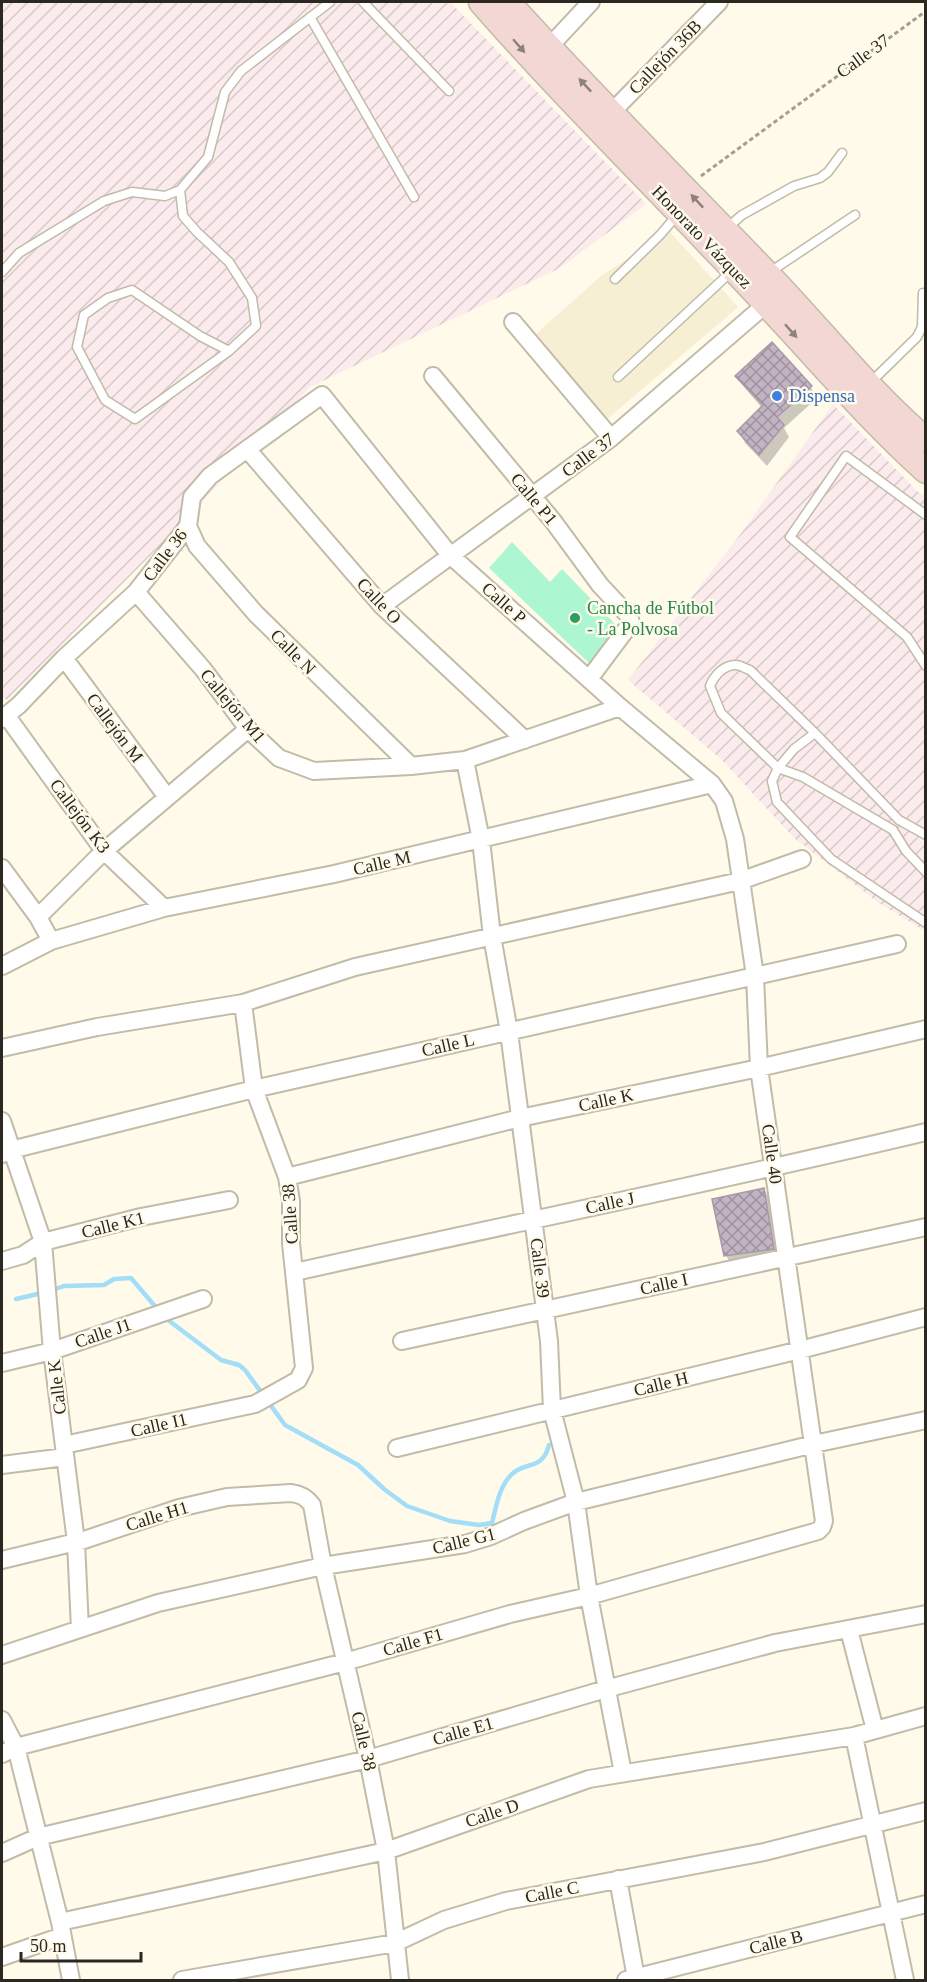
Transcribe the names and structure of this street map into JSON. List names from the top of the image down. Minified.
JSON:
{"streets":{"street":["Calle 37","Callejón 36B","Honorato Vázquez","Calle P1","Calle 36","Calle O","Calle P","Calle N","Callejón M1","Callejón M","Callejón K3","Calle M","Calle L","Calle K","Calle 40","Calle J","Calle 38","Calle K1","Calle 39","Calle I","Calle J1","Calle H","Calle I1","Calle H1","Calle G1","Calle F1","Calle E1","Calle D","Calle C","Calle B"]},"crossings":[["Calle 37","Honorato Vázquez"],["Calle 37","Calle P1"],["Calle 37","Calle O"],["Calle 37","Calle P"],["Callejón 36B","Honorato Vázquez"],["Calle P1","Calle P"],["Calle 36","Calle O"],["Calle 36","Calle P"],["Calle 36","Calle N"],["Calle 36","Callejón M1"],["Calle 36","Callejón M"],["Calle 36","Callejón K3"],["Calle O","Callejón M1"],["Calle P","Callejón M1"],["Calle P","Calle M"],["Calle P","Calle 40"],["Calle N","Callejón M1"],["Callejón M1","Calle 39"],["Callejón K3","Calle M"],["Calle M","Calle 40"],["Calle M","Calle 39"],["Calle L","Calle K"],["Calle L","Calle 40"],["Calle L","Calle 38"],["Calle L","Calle 39"],["Calle K","Calle 40"],["Calle K","Calle 38"],["Calle K","Calle K1"],["Calle K","Calle 39"],["Calle K","Calle J1"],["Calle K","Calle I1"],["Calle K","Calle H1"],["Calle K","Calle G1"],["Calle 40","Calle J"],["Calle 40","Calle I"],["Calle 40","Calle H"],["Calle 40","Calle G1"],["Calle 40","Calle F1"],["Calle J","Calle 38"],["Calle J","Calle 39"],["Calle 38","Calle I1"],["Calle 38","Calle H1"],["Calle 38","Calle G1"],["Calle 38","Calle F1"],["Calle 38","Calle E1"],["Calle 38","Calle D"],["Calle 38","Calle C"],["Calle 39","Calle I"],["Calle 39","Calle H"],["Calle 39","Calle G1"],["Calle 39","Calle F1"],["Calle 39","Calle E1"],["Calle 39","Calle D"]],"places":["Dispensa","Cancha de Fútbol - La Polvosa"],"scale_bar":"50 m"}
